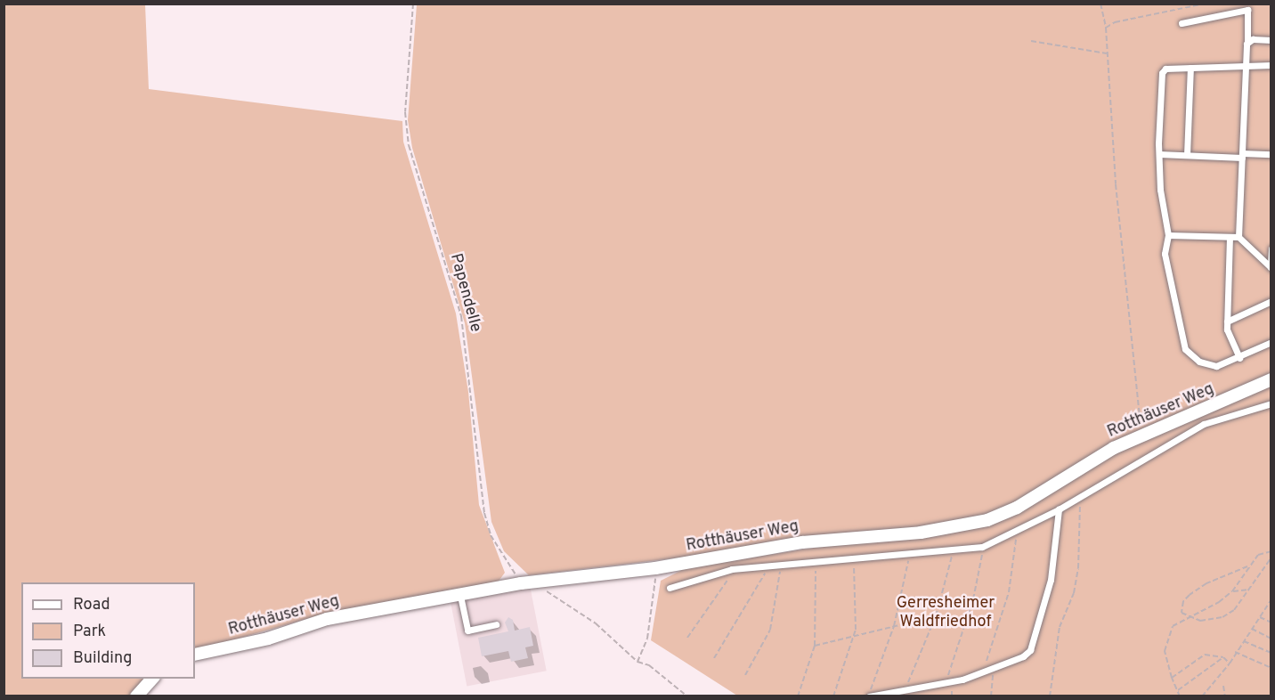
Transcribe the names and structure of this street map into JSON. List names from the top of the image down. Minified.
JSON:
{"streets":{"street":["Rotthäuser Weg"],"path":["Papendelle"]},"crossings":[["Papendelle","Rotthäuser Weg"]],"parks":["Gerresheimer Waldfriedhof"],"legend":["Road","Park","Building"]}
